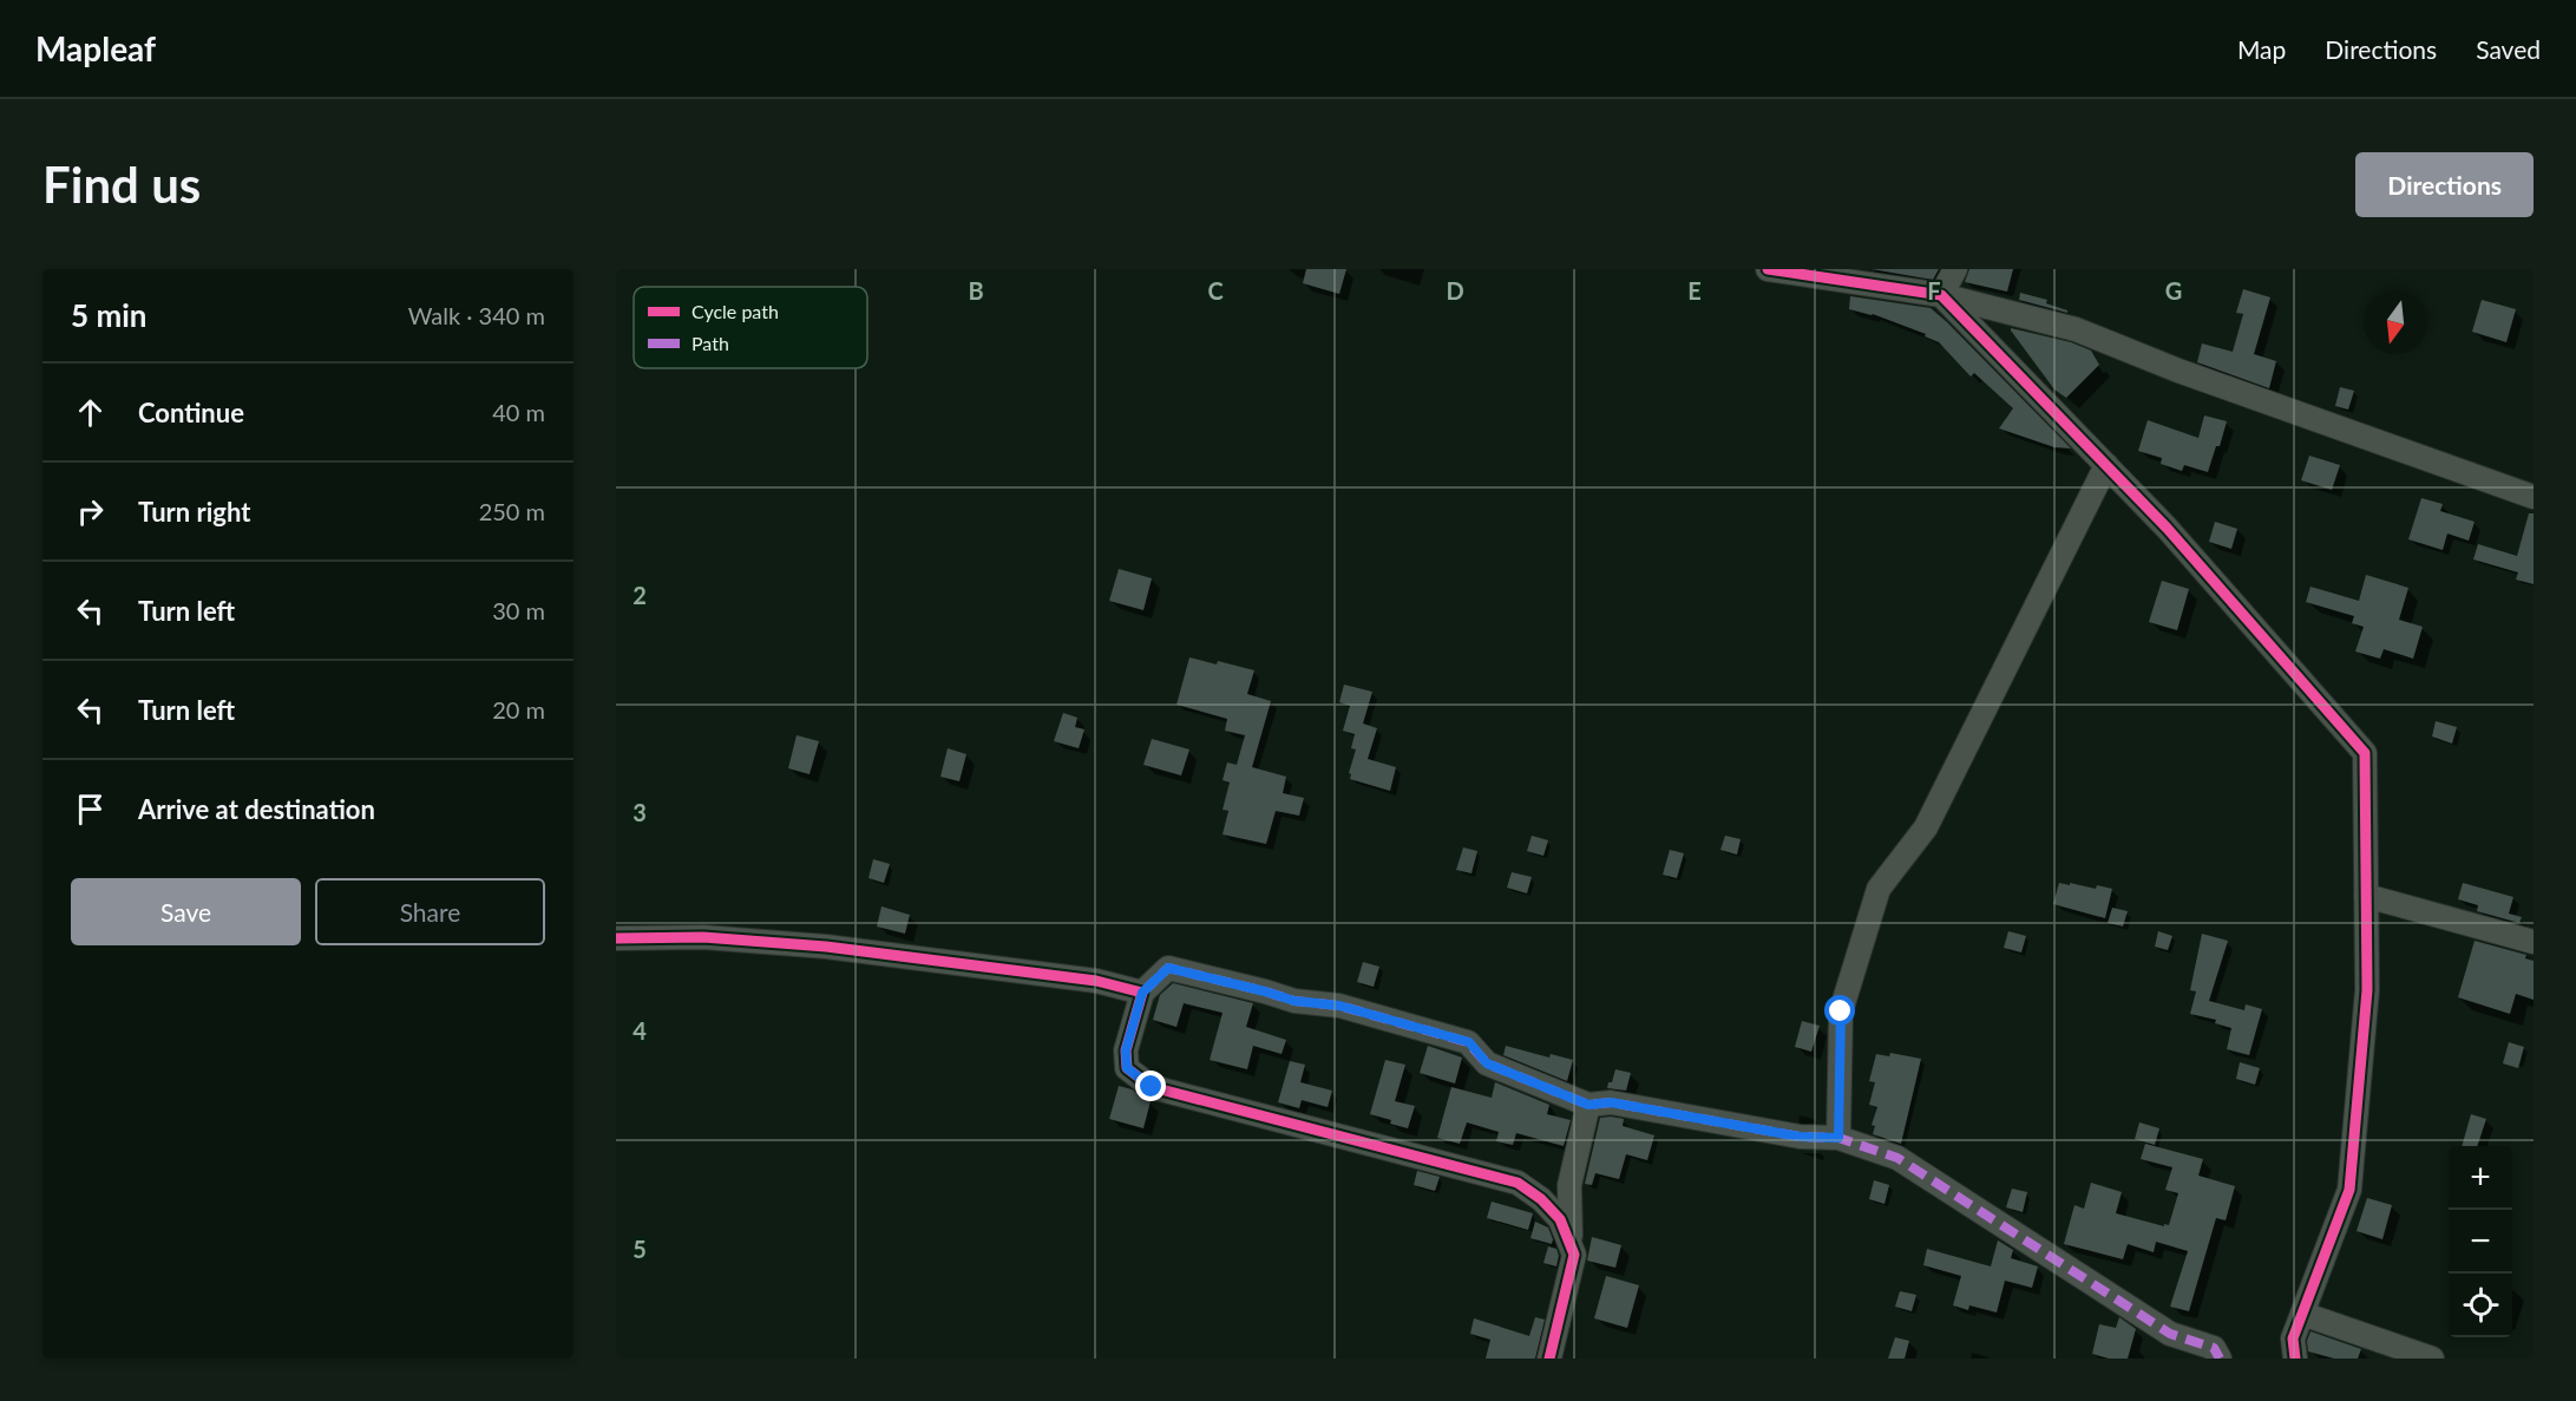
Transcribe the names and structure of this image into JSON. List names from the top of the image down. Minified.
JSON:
{"legend":["Cycle path","Path"],"north":"bottom","page":{"header":"Mapleaf","nav":["Map","Directions","Saved"],"buttons":["Directions",["Save","Share"]],"title":"Find us","heading":["5 min","Walk · 340 m"],"list":[["Continue","40 m"],["Turn right","250 m"],["Turn left","30 m"],["Turn left","20 m"],"Arrive at destination"],"map_buttons":["+","−"]},"grid":{"columns":["B","C","D","E","F","G"],"rows":["2","3","4","5"]}}
